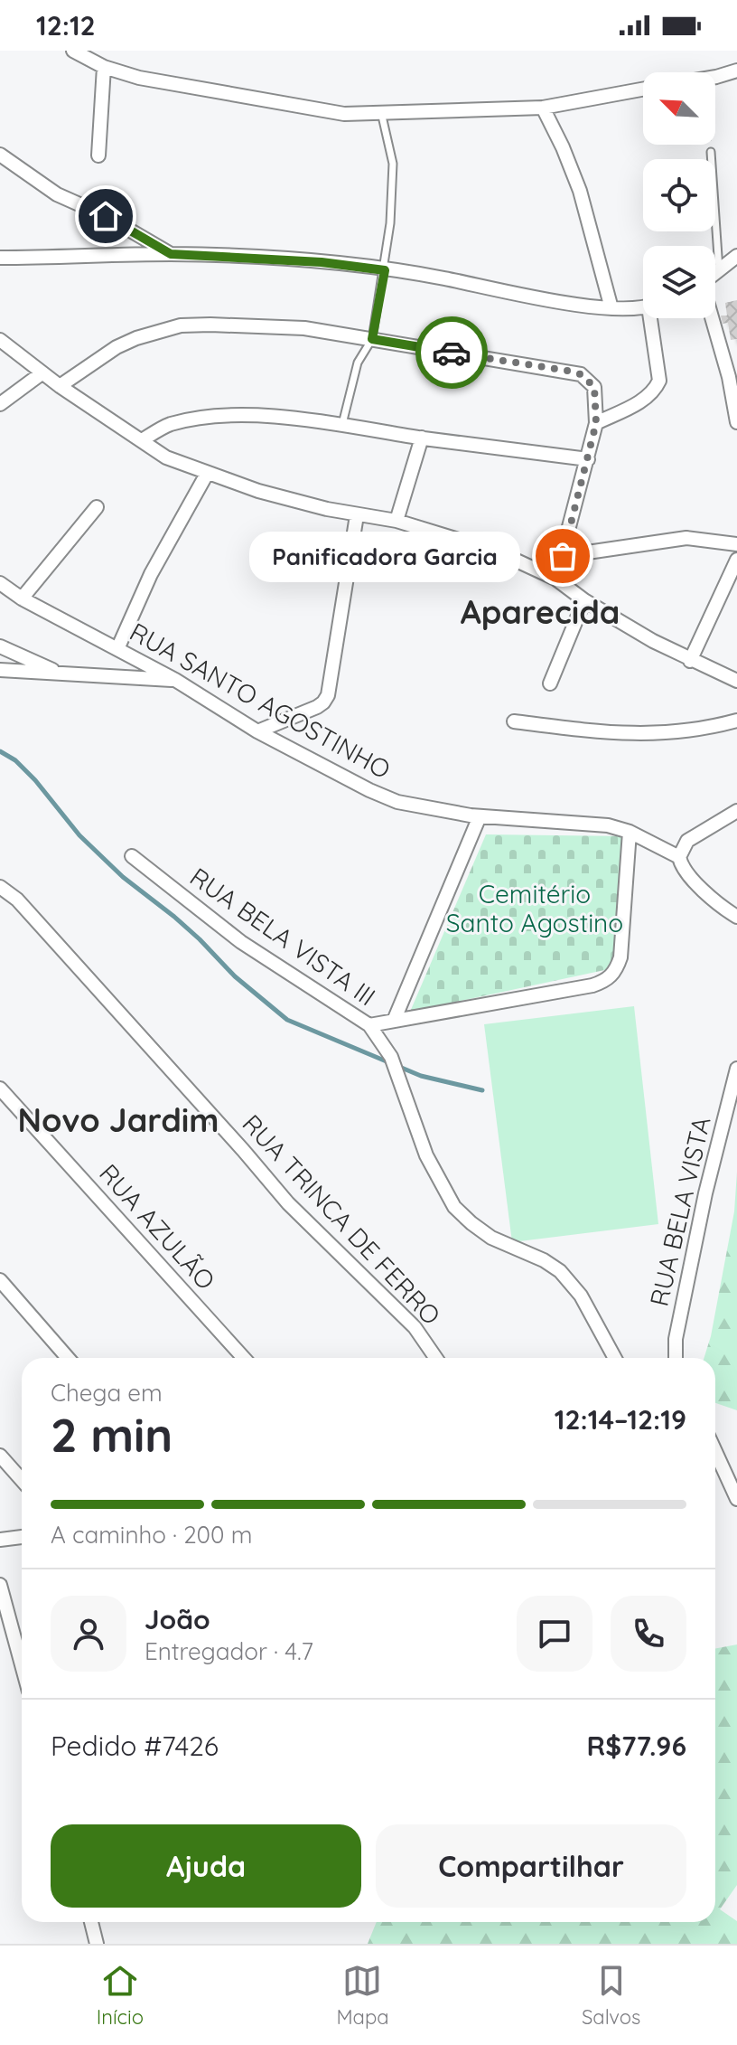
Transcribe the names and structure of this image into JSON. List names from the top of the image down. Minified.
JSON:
{"streets":{"street":["RUA SANTO AGOSTINHO","RUA BELA VISTA III","RUA BELA VISTA","RUA TRINCA DE FERRO","RUA AZULÃO"]},"districts":["Aparecida","Novo Jardim"],"parks":["Cemitério Santo Agostino"],"places":["Panificadora Garcia"],"north":"top left","page":{"status":"12:12","bubble":"Panificadora Garcia","heading":["2 min","Chega em","12:14–12:19"],"panel":["João","Entregador · 4.7","Pedido #7426","R$77.96"],"bar":"A caminho · 200 m","buttons":["Ajuda","Compartilhar"],"tabs":["Início","Mapa","Salvos"]}}
